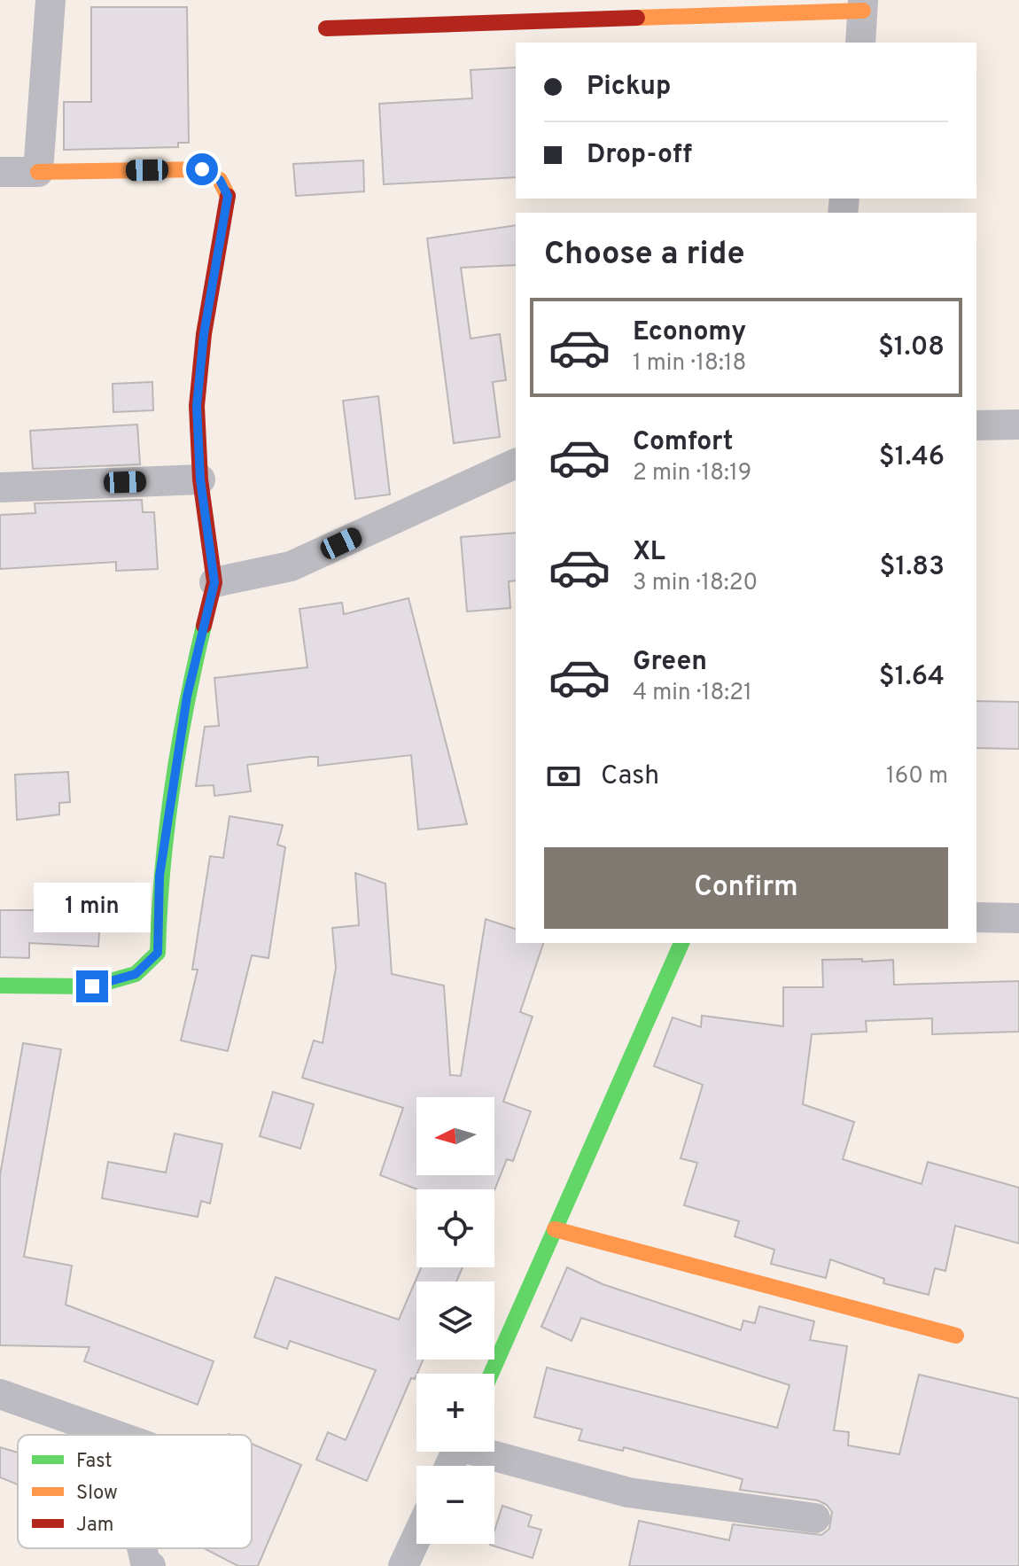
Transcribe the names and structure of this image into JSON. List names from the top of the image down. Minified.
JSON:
{"legend":["Fast","Slow","Jam"],"north":"left","page":{"banner":["Pickup","Drop-off"],"heading":"Choose a ride","list":[{"name":"Economy","note":"1 min · 18:18","value":"$1.08"},{"name":"Comfort","note":"2 min · 18:19","value":"$1.46"},{"name":"XL","note":"3 min · 18:20","value":"$1.83"},{"name":"Green","note":"4 min · 18:21","value":"$1.64"}],"pay":["Cash","160 m"],"buttons":"Confirm","bubble":"1 min","map_buttons":["+","−"]}}
